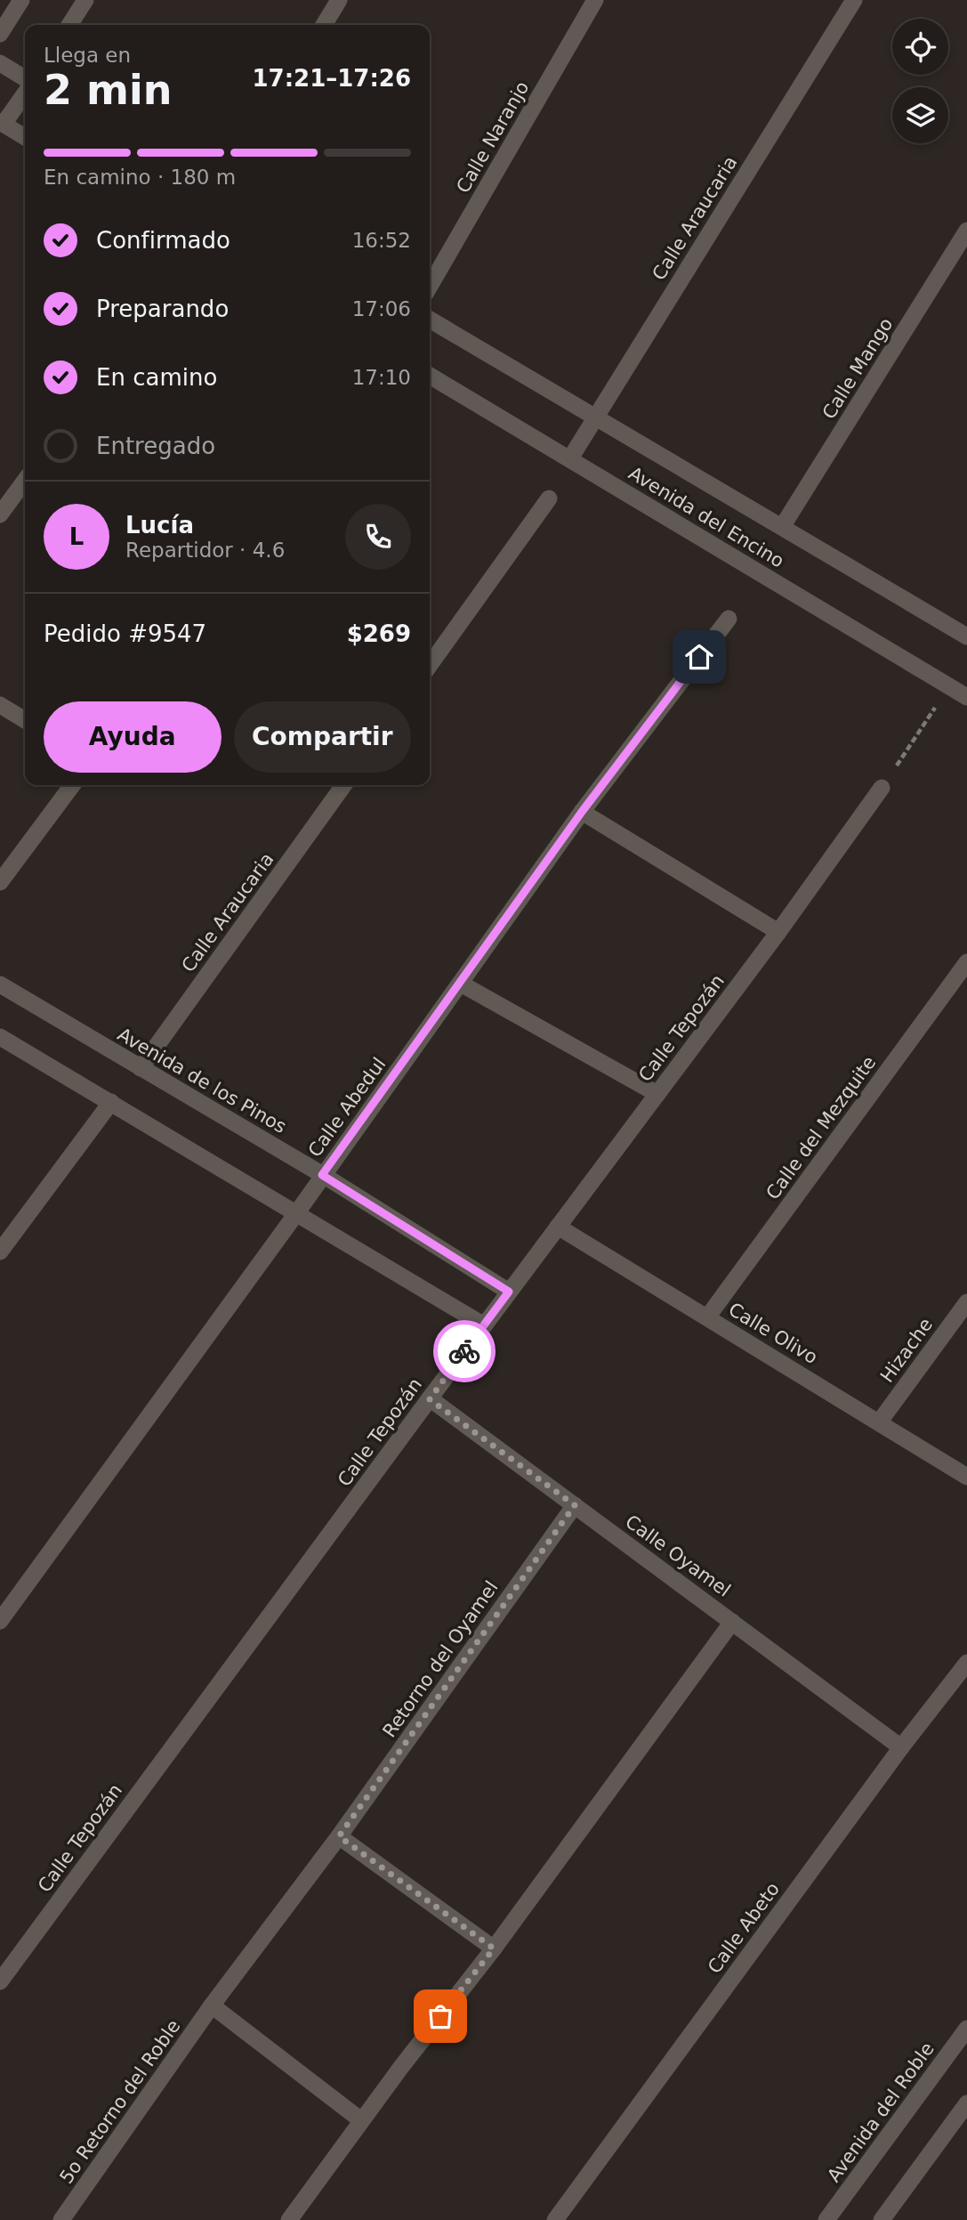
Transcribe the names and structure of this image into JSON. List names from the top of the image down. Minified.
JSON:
{"streets":{"street":["Calle Naranjo","Calle Araucaria","Calle Mango","Avenida del Encino","Calle Tepozán","Avenida de los Pinos","Calle Abedul","Calle del Mezquite","Calle Olivo","Hizache","Calle Oyamel","Retorno del Oyamel","Calle Abeto","5o Retorno del Roble","Avenida del Roble"]},"crossings":[["Calle Araucaria","Avenida del Encino"],["Calle Araucaria","Avenida de los Pinos"],["Calle Mango","Avenida del Encino"],["Calle Tepozán","Avenida de los Pinos"],["Calle Tepozán","Calle Olivo"],["Calle Tepozán","Calle Oyamel"],["Avenida de los Pinos","Calle Abedul"],["Calle del Mezquite","Calle Olivo"],["Calle Olivo","Hizache"],["Calle Oyamel","Retorno del Oyamel"],["Calle Oyamel","Calle Abeto"],["Retorno del Oyamel","5o Retorno del Roble"]],"page":{"heading":["2 min","Llega en","17:21–17:26"],"panel":["Lucía","Repartidor · 4.6","Pedido #9547","$269"],"bar":"En camino · 180 m","list":[["Confirmado","16:52"],["Preparando","17:06"],["En camino","17:10"],"Entregado"],"round":"L","buttons":["Ayuda","Compartir"]}}
